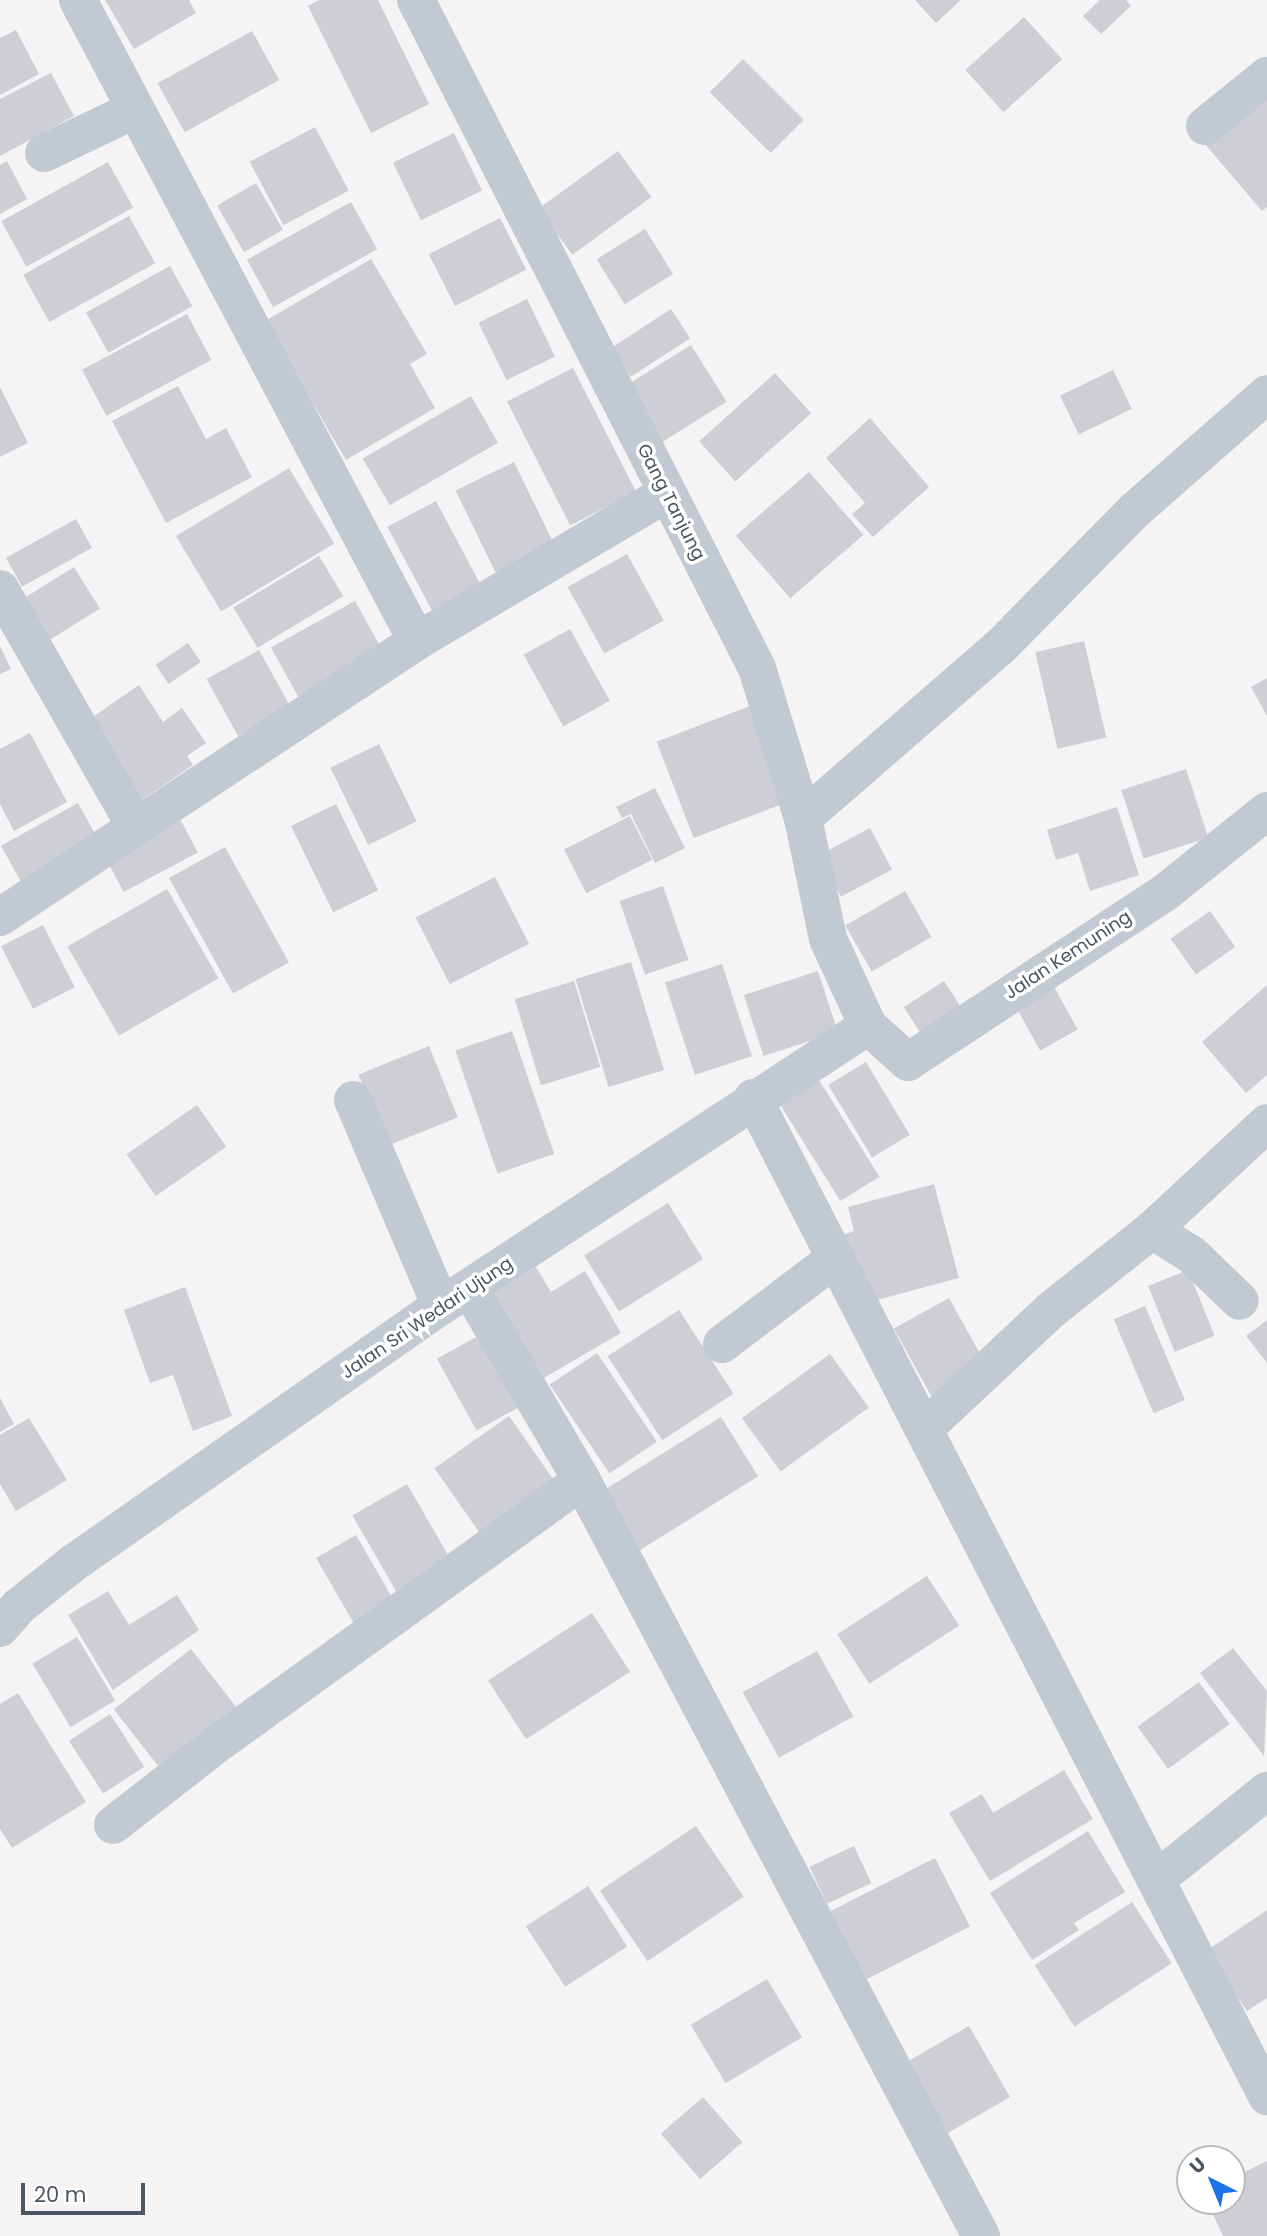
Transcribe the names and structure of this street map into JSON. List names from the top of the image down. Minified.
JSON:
{"streets":{"street":["Gang Tanjung","Jalan Kemuning","Jalan Sri Wedari Ujung"]},"crossings":[["Gang Tanjung","Jalan Kemuning"],["Gang Tanjung","Jalan Sri Wedari Ujung"],["Jalan Kemuning","Jalan Sri Wedari Ujung"]],"scale_bar":"20 m","north":"top left"}
